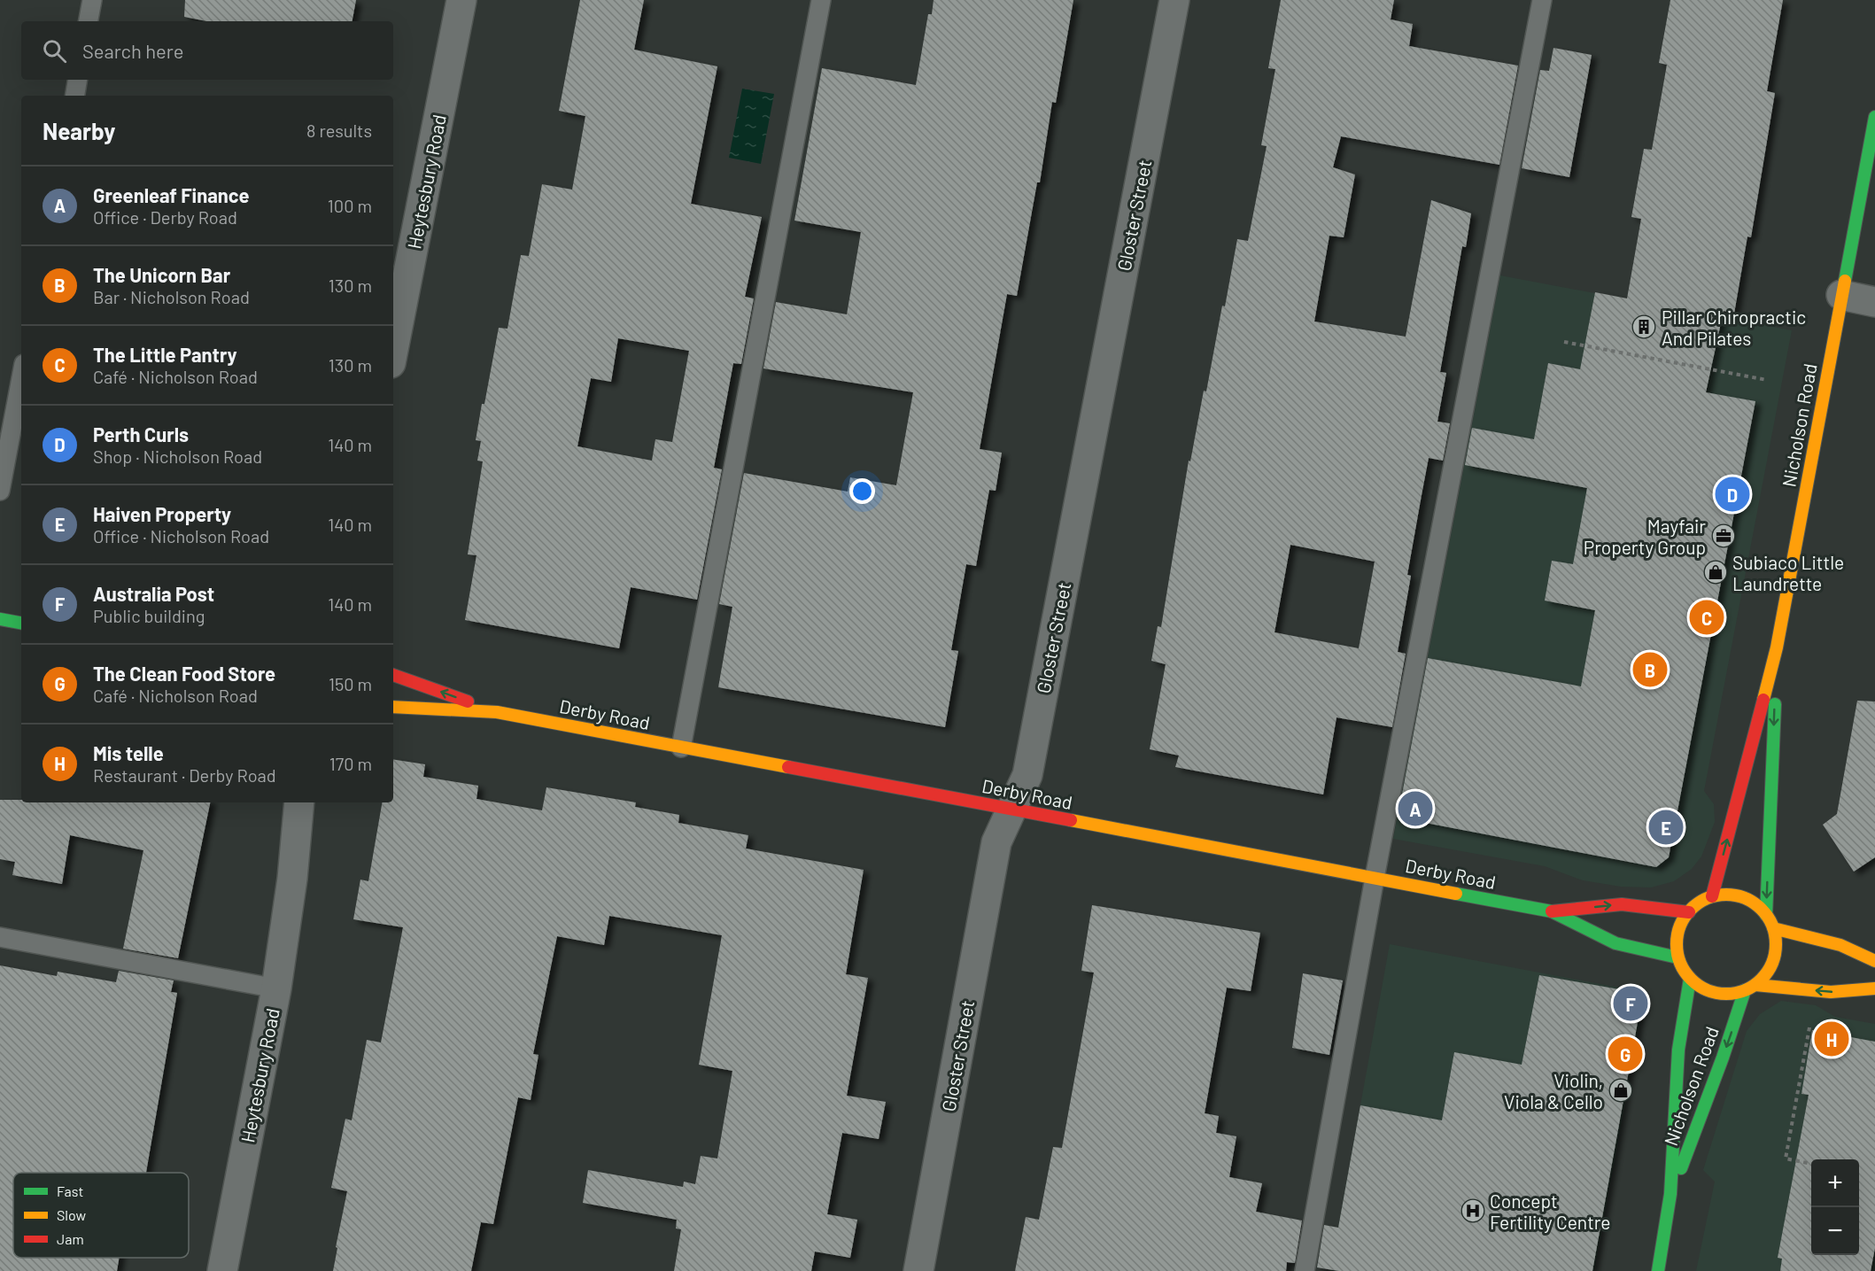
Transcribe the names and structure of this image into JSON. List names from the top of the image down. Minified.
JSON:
{"streets":{"main road":["Nicholson Road","Derby Road"],"street":["Heytesbury Road","Gloster Street"]},"crossings":[["Gloster Street","Derby Road"],["Nicholson Road","Derby Road"]],"places":{"building":["Pillar Chiropractic And Pilates"],"office":["Mayfair Property Group"],"shop":["Subiaco Little Laundrette","Violin, Viola & Cello"],"hospital":["Concept Fertility Centre"]},"legend":["Fast","Slow","Jam"],"page":{"search":"Search here","heading":["Nearby","8 results"],"list":[{"mark":"A","name":"Greenleaf Finance","note":"Office · Derby Road","value":"100 m"},{"mark":"B","name":"The Unicorn Bar","note":"Bar · Nicholson Road","value":"130 m"},{"mark":"C","name":"The Little Pantry","note":"Café · Nicholson Road","value":"130 m"},{"mark":"D","name":"Perth Curls","note":"Shop · Nicholson Road","value":"140 m"},{"mark":"E","name":"Haiven Property","note":"Office · Nicholson Road","value":"140 m"},{"mark":"F","name":"Australia Post","note":"Public building","value":"140 m"},{"mark":"G","name":"The Clean Food Store","note":"Café · Nicholson Road","value":"150 m"},{"mark":"H","name":"Mis telle","note":"Restaurant · Derby Road","value":"170 m"}],"pins":["D","C","B","A","E","F","H","G"],"map_buttons":["+","−"]}}
